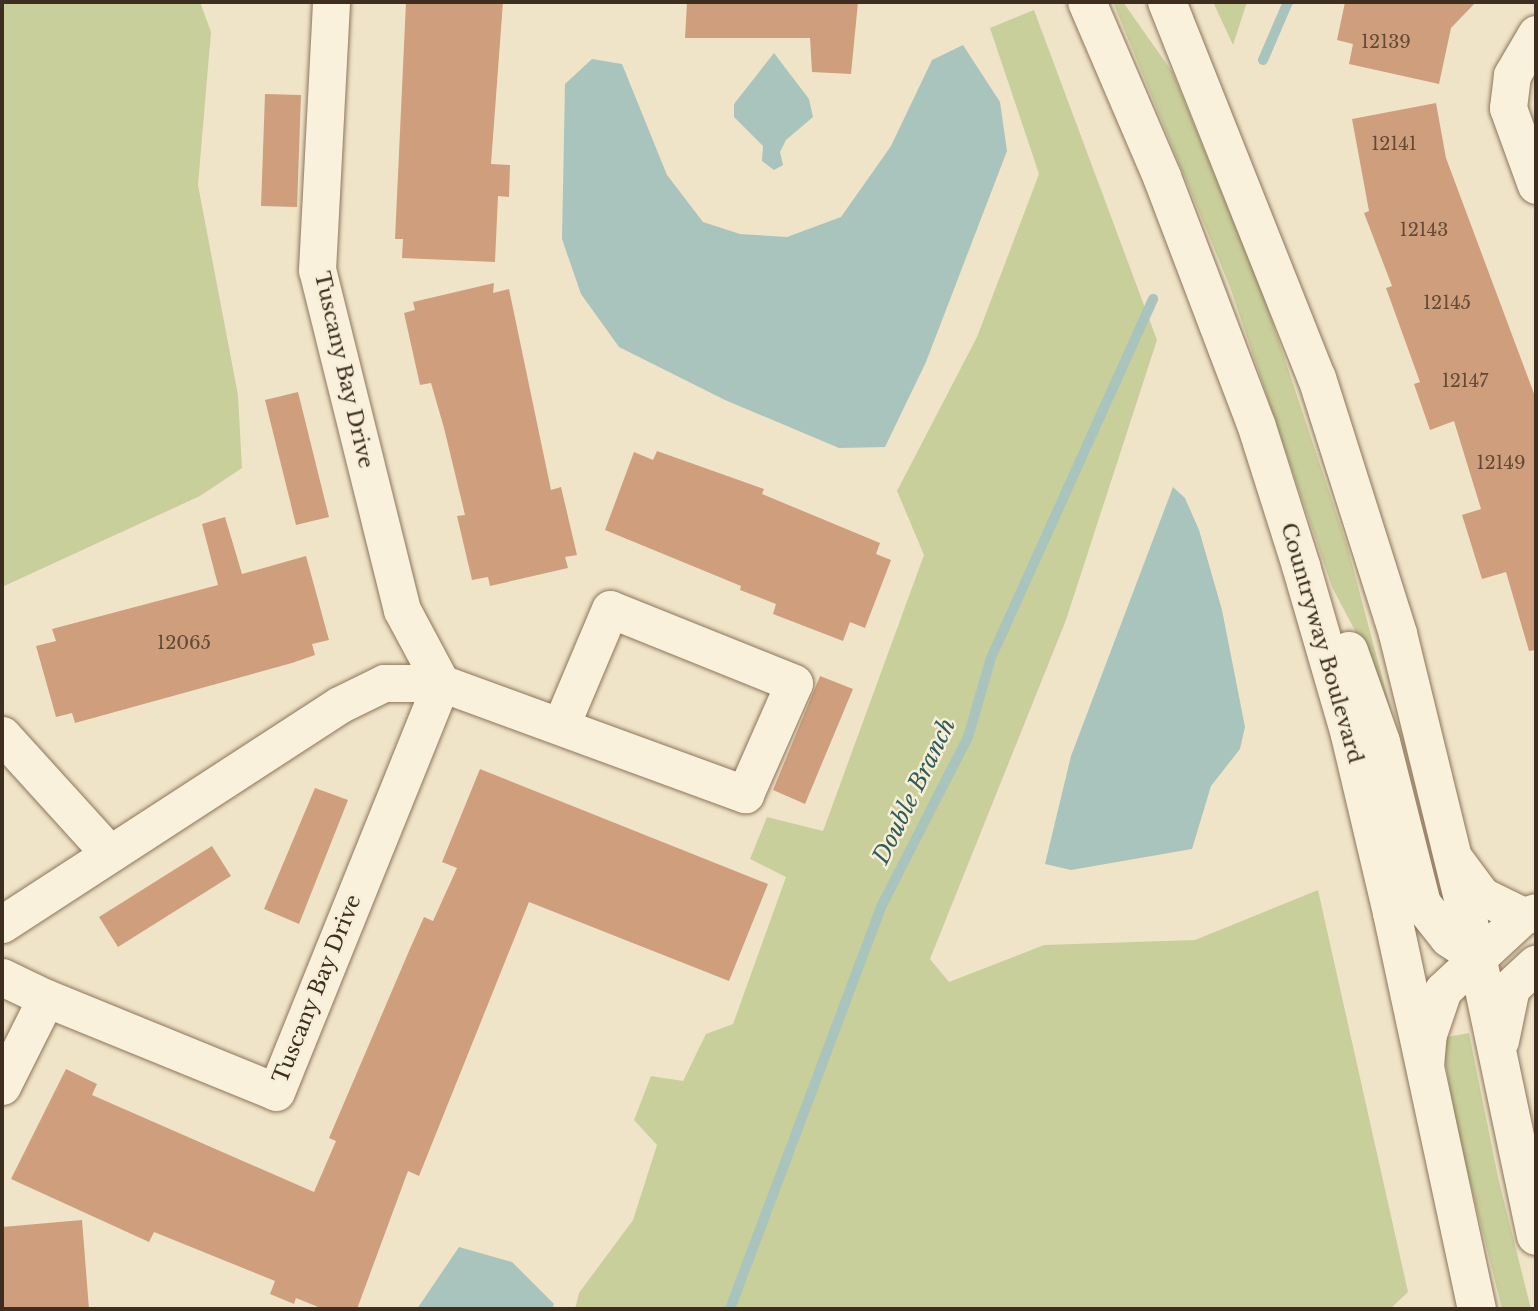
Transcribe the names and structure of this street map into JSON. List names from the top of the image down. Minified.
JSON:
{"streets":{"street":["Tuscany Bay Drive","Countryway Boulevard"]},"water":["Double Branch"],"house_numbers":["12139","12141","12143","12145","12147","12149","12065"]}
